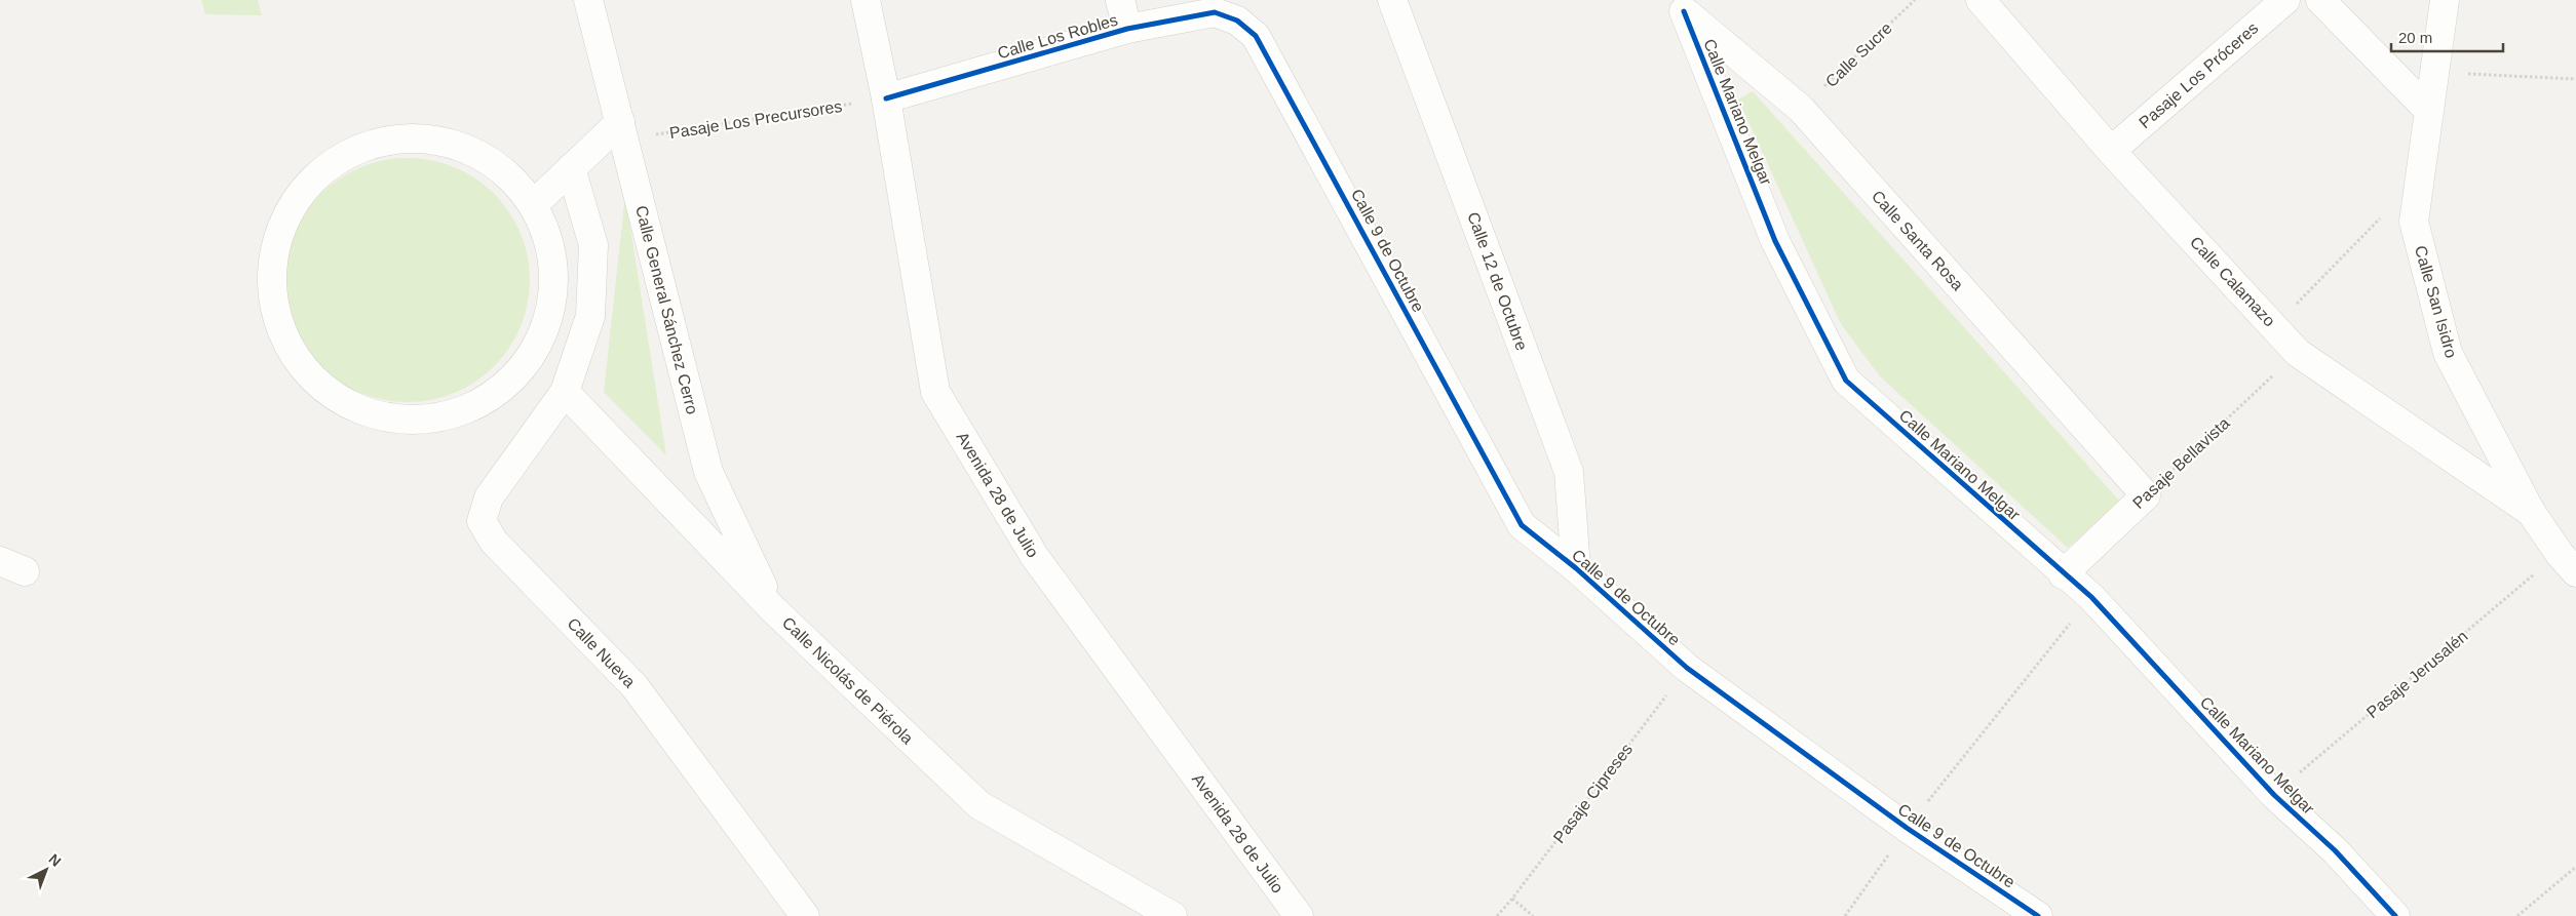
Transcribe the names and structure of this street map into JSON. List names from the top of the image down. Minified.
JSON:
{"streets":{"street":["Calle Los Robles","Pasaje Los Próceres","Calle Mariano Melgar","Calle Santa Rosa","Calle 9 de Octubre","Calle 12 de Octubre","Calle Calamazo","Calle San Isidro","Calle General Sánchez Cerro","Pasaje Bellavista","Avenida 28 de Julio","Calle Nueva","Calle Nicolás de Piérola"],"path":["Calle Sucre","Pasaje Los Precursores","Pasaje Jerusalén","Pasaje Cipreses"]},"crossings":[["Calle Los Robles","Pasaje Los Precursores"],["Calle Los Robles","Calle 9 de Octubre"],["Calle Los Robles","Avenida 28 de Julio"],["Calle Sucre","Calle Santa Rosa"],["Pasaje Los Próceres","Calle Calamazo"],["Calle Mariano Melgar","Calle Santa Rosa"],["Calle Mariano Melgar","Pasaje Bellavista"],["Calle Mariano Melgar","Pasaje Jerusalén"],["Pasaje Los Precursores","Calle General Sánchez Cerro"],["Pasaje Los Precursores","Avenida 28 de Julio"],["Calle Santa Rosa","Pasaje Bellavista"],["Calle 9 de Octubre","Calle 12 de Octubre"],["Calle 9 de Octubre","Pasaje Cipreses"],["Calle Calamazo","Calle San Isidro"],["Calle Calamazo","Pasaje Bellavista"],["Calle San Isidro","Pasaje Jerusalén"],["Calle General Sánchez Cerro","Calle Nicolás de Piérola"],["Calle Nueva","Calle Nicolás de Piérola"]],"scale_bar":"20 m","north":"top right"}
